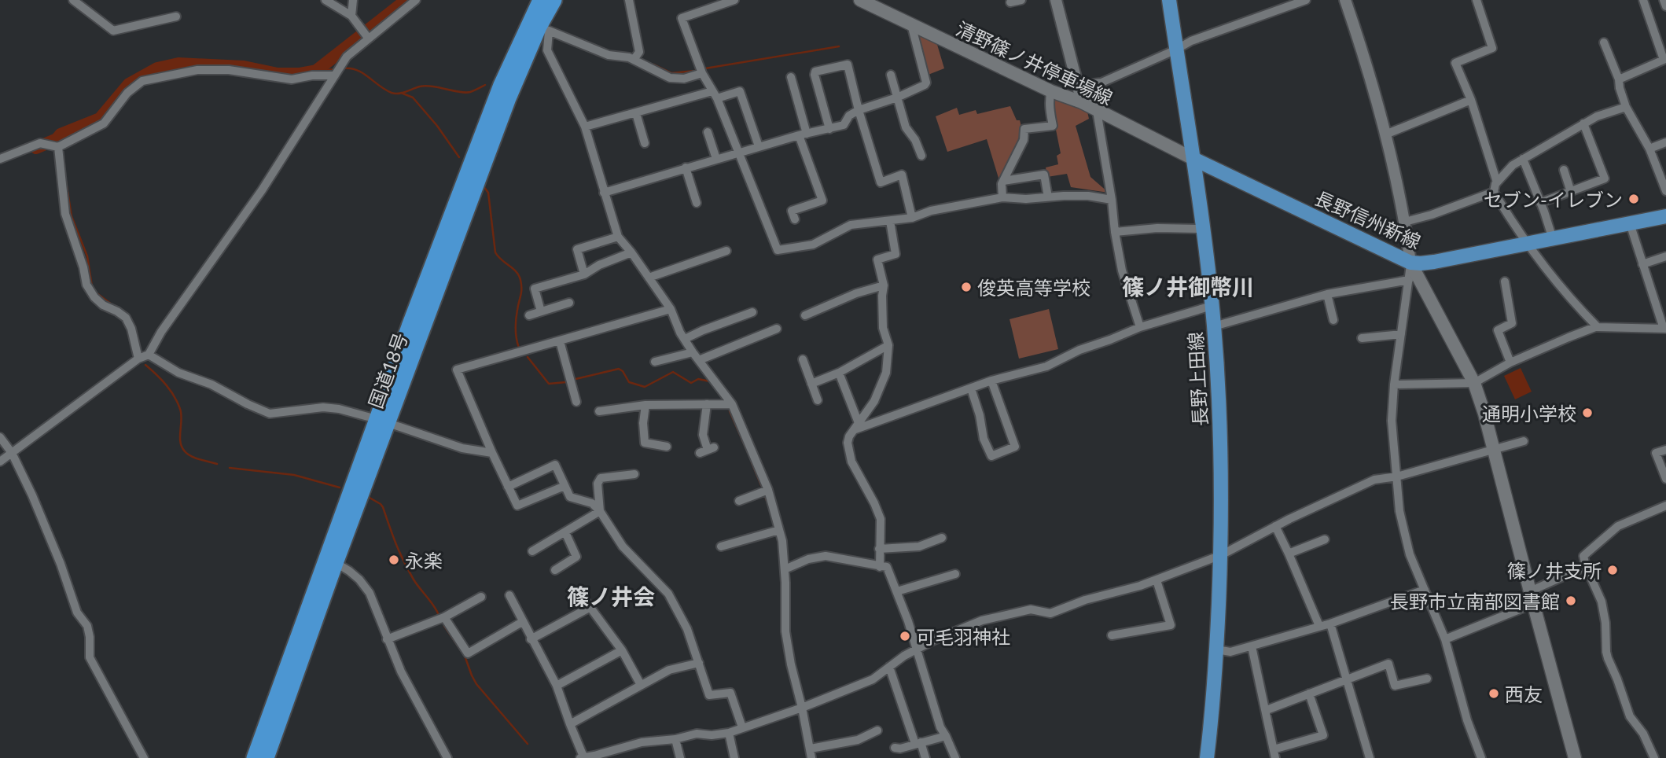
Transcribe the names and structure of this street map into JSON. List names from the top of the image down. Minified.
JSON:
{"streets":{"highway":["国道18号"],"main road":["清野篠ノ井停車場線","長野信州新線","長野上田線"]},"crossings":[["清野篠ノ井停車場線","長野信州新線"],["清野篠ノ井停車場線","長野上田線"],["長野信州新線","長野上田線"]],"districts":["篠ノ井御幣川","篠ノ井会"],"places":["セブン-イレブン","俊英高等学校","通明小学校","永楽","篠ノ井支所","長野市立南部図書館","可毛羽神社","西友"]}
